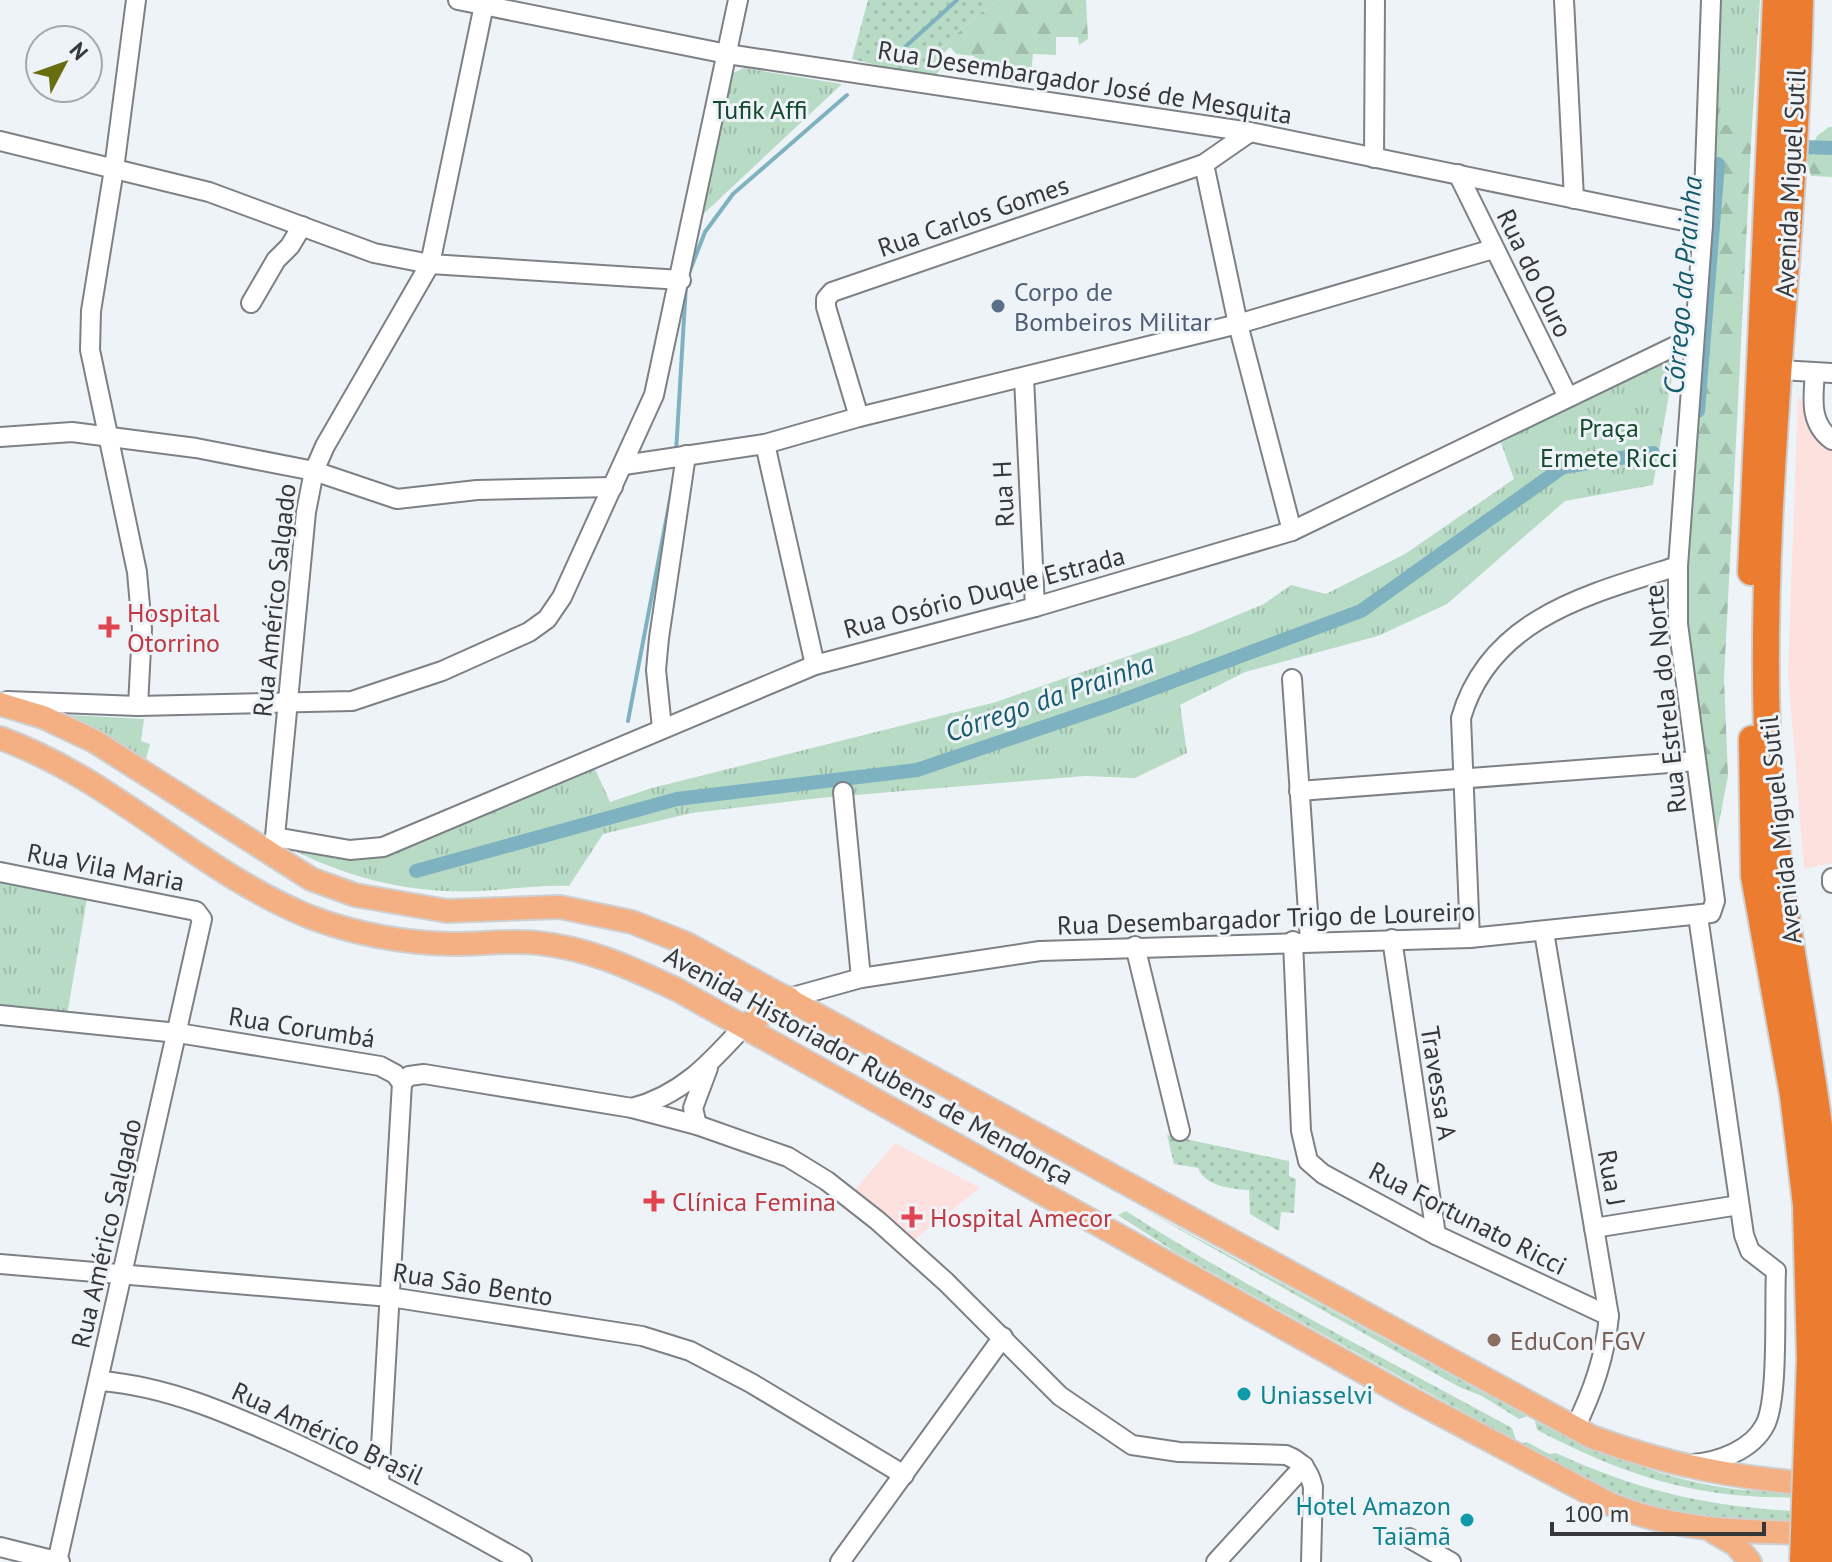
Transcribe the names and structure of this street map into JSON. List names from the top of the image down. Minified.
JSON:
{"streets":{"highway":["Avenida Miguel Sutil"],"main road":["Avenida Historiador Rubens de Mendonça"],"street":["Rua Desembargador José de Mesquita","Rua Carlos Gomes","Rua do Ouro","Rua H","Rua Osório Duque Estrada","Rua Américo Salgado","Rua Estrela do Norte","Rua Vila Maria","Rua Desembargador Trigo de Loureiro","Rua Corumbá","Travessa A","Rua J","Rua Fortunato Ricci","Rua São Bento","Rua Américo Brasil"]},"crossings":[["Rua Desembargador José de Mesquita","Rua Carlos Gomes"],["Rua Desembargador José de Mesquita","Rua do Ouro"],["Rua Desembargador José de Mesquita","Rua Américo Salgado"],["Rua Desembargador José de Mesquita","Rua Estrela do Norte"],["Rua do Ouro","Rua Osório Duque Estrada"],["Rua H","Rua Osório Duque Estrada"],["Rua Osório Duque Estrada","Rua Américo Salgado"],["Rua Osório Duque Estrada","Rua Estrela do Norte"],["Rua Osório Duque Estrada","Avenida Historiador Rubens de Mendonça"],["Rua Américo Salgado","Rua Vila Maria"],["Rua Américo Salgado","Rua Corumbá"],["Rua Américo Salgado","Avenida Historiador Rubens de Mendonça"],["Rua Américo Salgado","Rua São Bento"],["Rua Américo Salgado","Rua Américo Brasil"],["Rua Estrela do Norte","Rua Desembargador Trigo de Loureiro"],["Rua Estrela do Norte","Avenida Historiador Rubens de Mendonça"],["Rua Desembargador Trigo de Loureiro","Avenida Historiador Rubens de Mendonça"],["Rua Desembargador Trigo de Loureiro","Travessa A"],["Rua Desembargador Trigo de Loureiro","Rua J"],["Rua Desembargador Trigo de Loureiro","Rua Fortunato Ricci"],["Avenida Historiador Rubens de Mendonça","Rua J"],["Travessa A","Rua Fortunato Ricci"],["Rua J","Rua Fortunato Ricci"]],"water":["Córrego da Prainha"],"parks":["Tufik Affi","Praça Ermete Ricci"],"places":{"other":["Corpo de Bombeiros Militar","EduCon FGV","Uniasselvi","Hotel Amazon Taiamã"],"health":["Hospital Otorrino","Clínica Femina","Hospital Amecor"]},"scale_bar":"100 m","north":"top right"}
